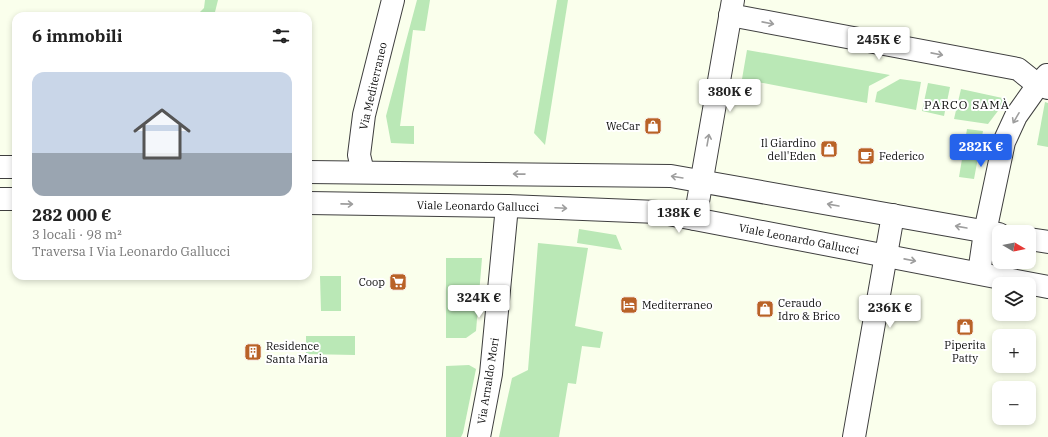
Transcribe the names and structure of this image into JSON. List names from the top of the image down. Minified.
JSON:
{"streets":{"street":["Via Mediterraneo","Viale Leonardo Gallucci","Via Arnaldo Mori"]},"crossings":[["Viale Leonardo Gallucci","Via Arnaldo Mori"]],"districts":["PARCO SAMÀ"],"places":{"shop":["WeCar","Il Giardino dell'Eden","Ceraudo Idro & Brico","Piperita Patty"],"cafe":["Federico"],"supermarket":["Coop"],"hotel":["Mediterraneo"],"building":["Residence Santa Maria"]},"north":"right","page":{"heading":"6 immobili","price":["245K €","380K €","282K €","138K €","324K €","236K €"],"list":[{"name":"282 000 €","note":"3 locali · 98 m² · Traversa I Via Leonardo Gallucci"}],"map_buttons":["+","−"]}}
